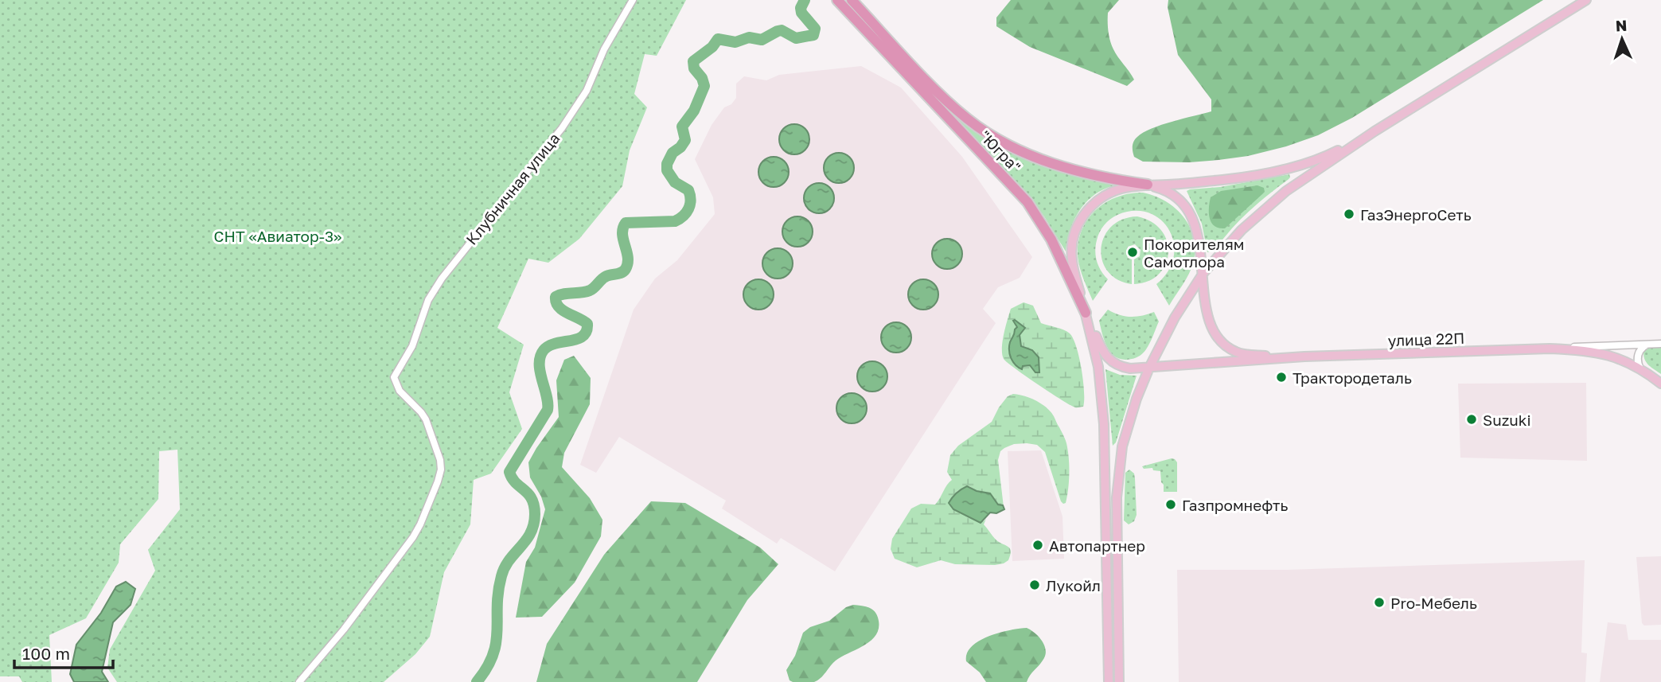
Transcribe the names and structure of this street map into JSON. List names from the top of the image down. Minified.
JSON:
{"streets":{"highway":["\"Югра\""],"main road":["улица 22П"],"street":["Клубничная улица"]},"crossings":[["\"Югра\"","улица 22П"]],"parks":["СНТ «Авиатор-3»"],"places":["ГазЭнергоСеть","Покорителям Самотлора","Трактородеталь","Suzuki","Газпромнефть","Автопартнер","Лукойл","Pro-Мебель"],"scale_bar":"100 m","north":"top"}
